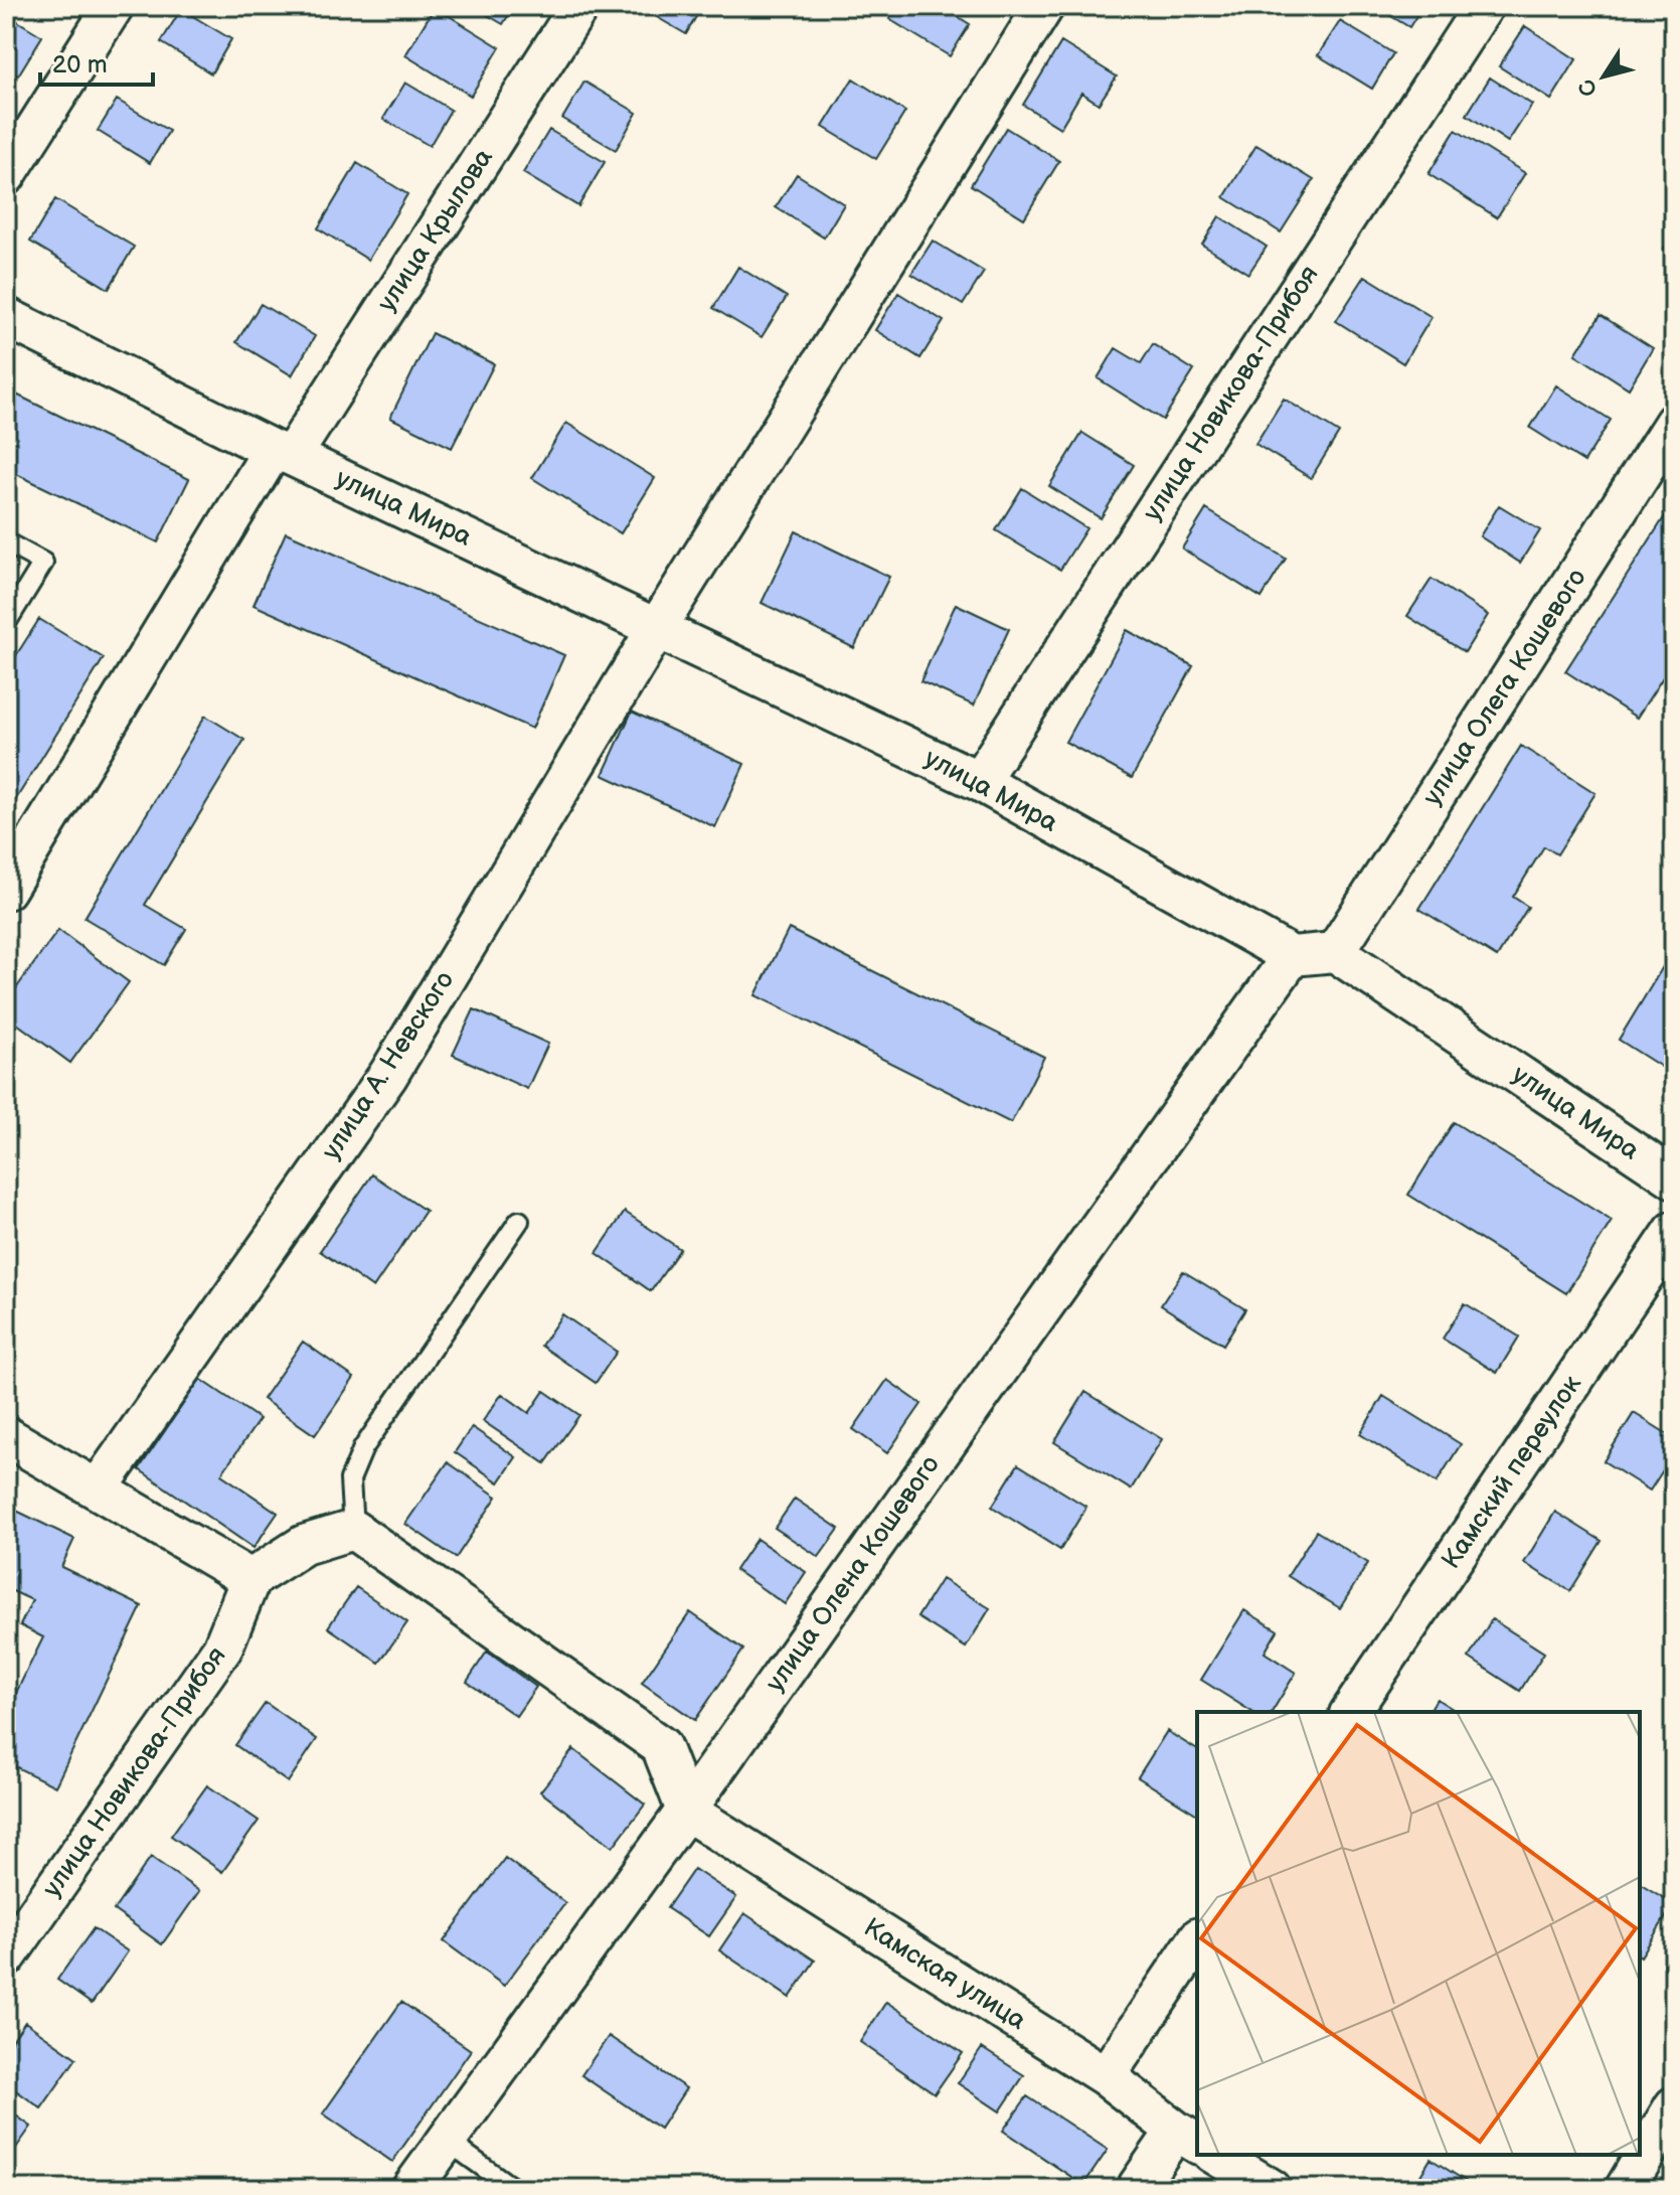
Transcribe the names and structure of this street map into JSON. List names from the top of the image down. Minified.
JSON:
{"streets":{"street":["улица Крылова","улица Новикова-Прибоя","улица Мира","улица Олега Кошевого","улица А. Невского","Камский переулок","улица Олена Кошевого","Камская улица"]},"crossings":[["улица Крылова","улица Мира"],["улица Новикова-Прибоя","улица Мира"],["улица Мира","улица Олега Кошевого"],["улица Мира","улица А. Невского"],["улица Мира","улица Олена Кошевого"],["улица Олена Кошевого","Камская улица"]],"scale_bar":"20 m","north":"bottom left"}
